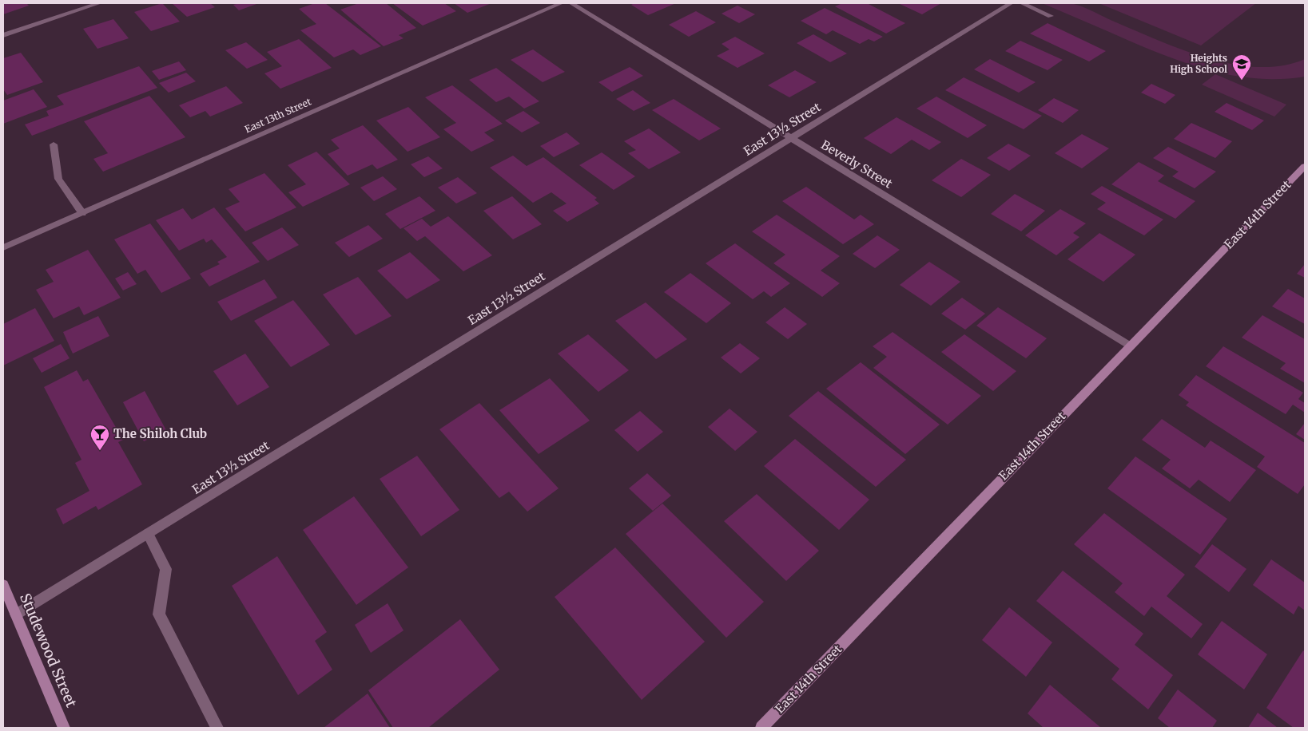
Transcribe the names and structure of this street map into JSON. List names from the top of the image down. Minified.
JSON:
{"streets":{"street":["East 13th Street","East 13½ Street","Beverly Street","East 14th Street","Studewood Street"]},"crossings":[["East 13½ Street","Beverly Street"],["East 13½ Street","Studewood Street"],["Beverly Street","East 14th Street"]],"places":{"school or university":["Heights High School"],"bar":["The Shiloh Club"]}}
